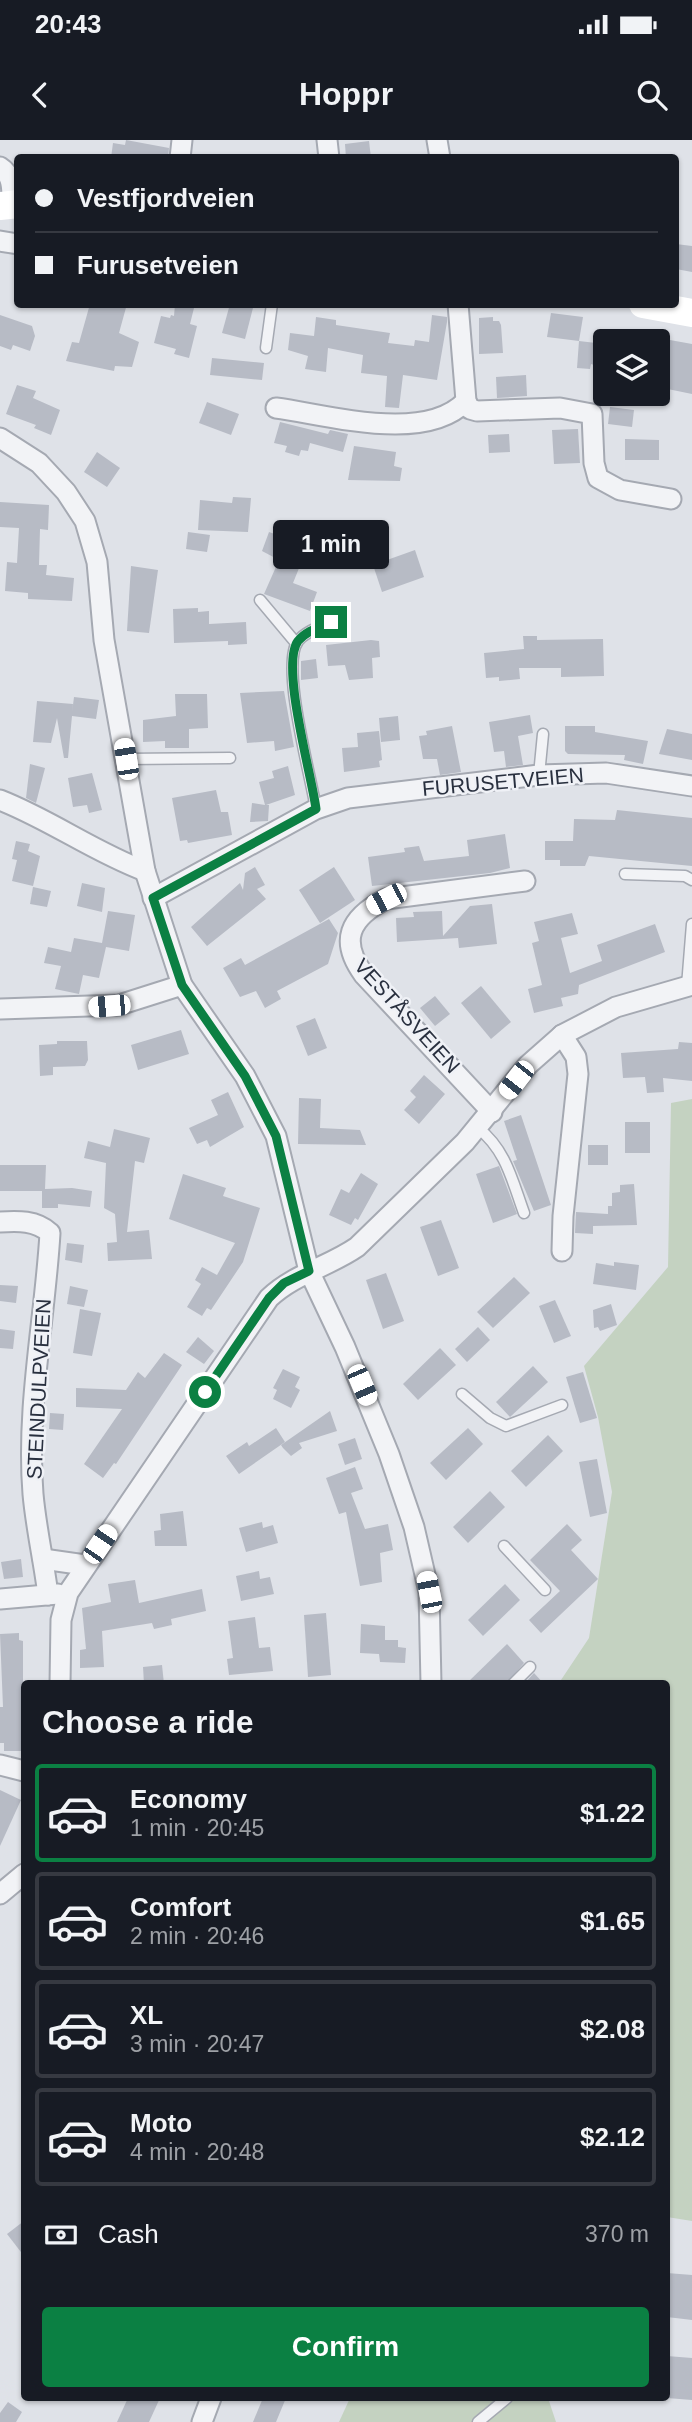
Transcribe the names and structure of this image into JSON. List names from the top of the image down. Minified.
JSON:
{"streets":{"street":["FURUSETVEIEN","VESTÅSVEIEN","STEINDULPVEIEN"]},"page":{"status":"20:43","header":"Hoppr","banner":["Vestfjordveien","Furusetveien"],"bubble":"1 min","heading":"Choose a ride","list":[{"name":"Economy","note":"1 min · 20:45","value":"$1.22"},{"name":"Comfort","note":"2 min · 20:46","value":"$1.65"},{"name":"XL","note":"3 min · 20:47","value":"$2.08"},{"name":"Moto","note":"4 min · 20:48","value":"$2.12"}],"pay":["Cash","370 m"],"buttons":"Confirm"}}
